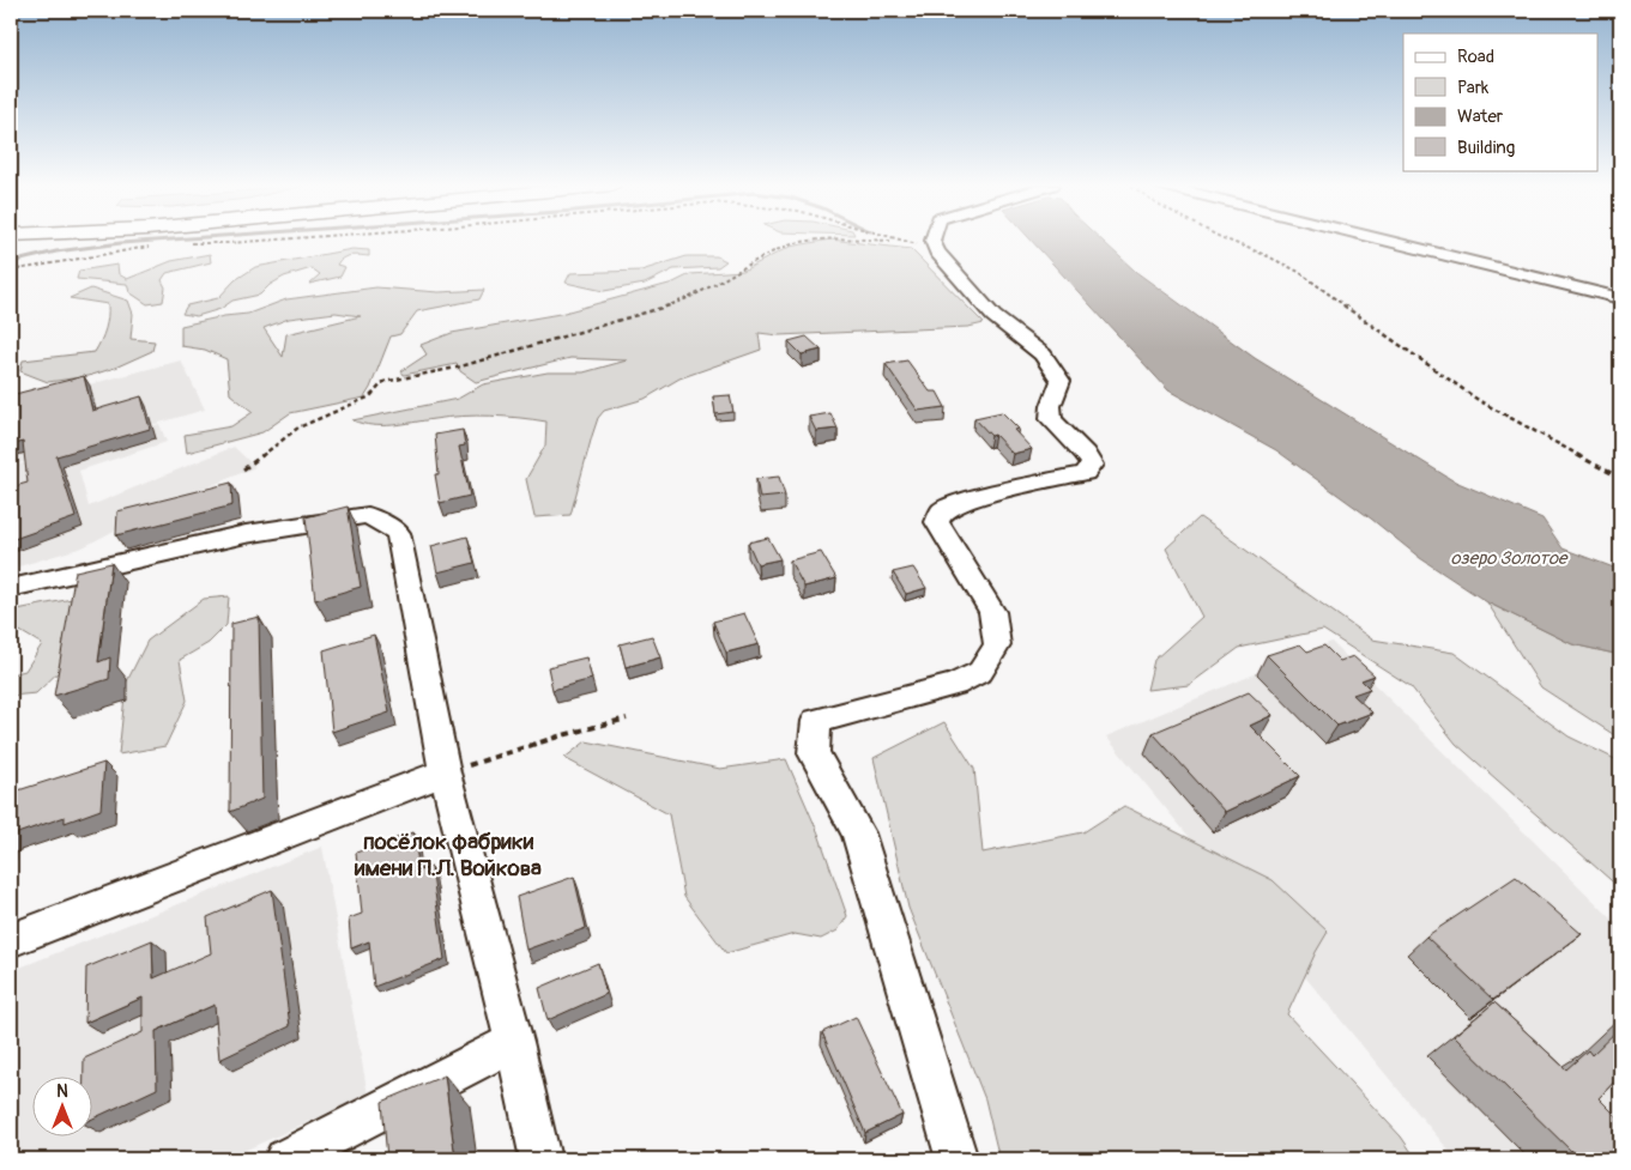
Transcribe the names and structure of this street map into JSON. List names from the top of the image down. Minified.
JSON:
{"districts":["посёлок фабрики имени П.Л. Войкова"],"water":["озеро Золотое"],"legend":["Road","Park","Water","Building"],"north":"top"}
